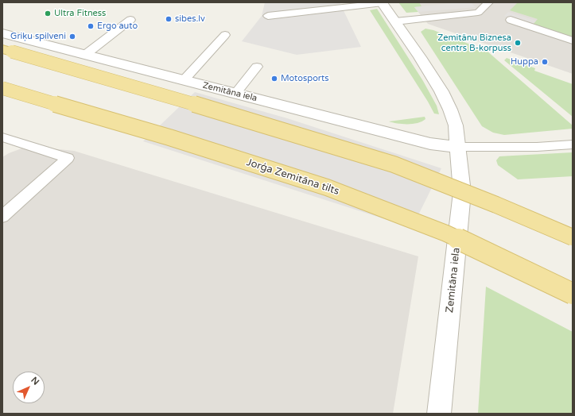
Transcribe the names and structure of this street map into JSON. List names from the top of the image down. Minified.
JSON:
{"streets":{"main road":["Jorģa Zemitāna tilts"],"street":["Zemitāna iela"]},"places":["Ultra Fitness","sibes.lv","Ergo auto","Griķu spilveni","Zemitānu Biznesa centrs B-korpuss","Huppa","Motosports"],"north":"top right"}
